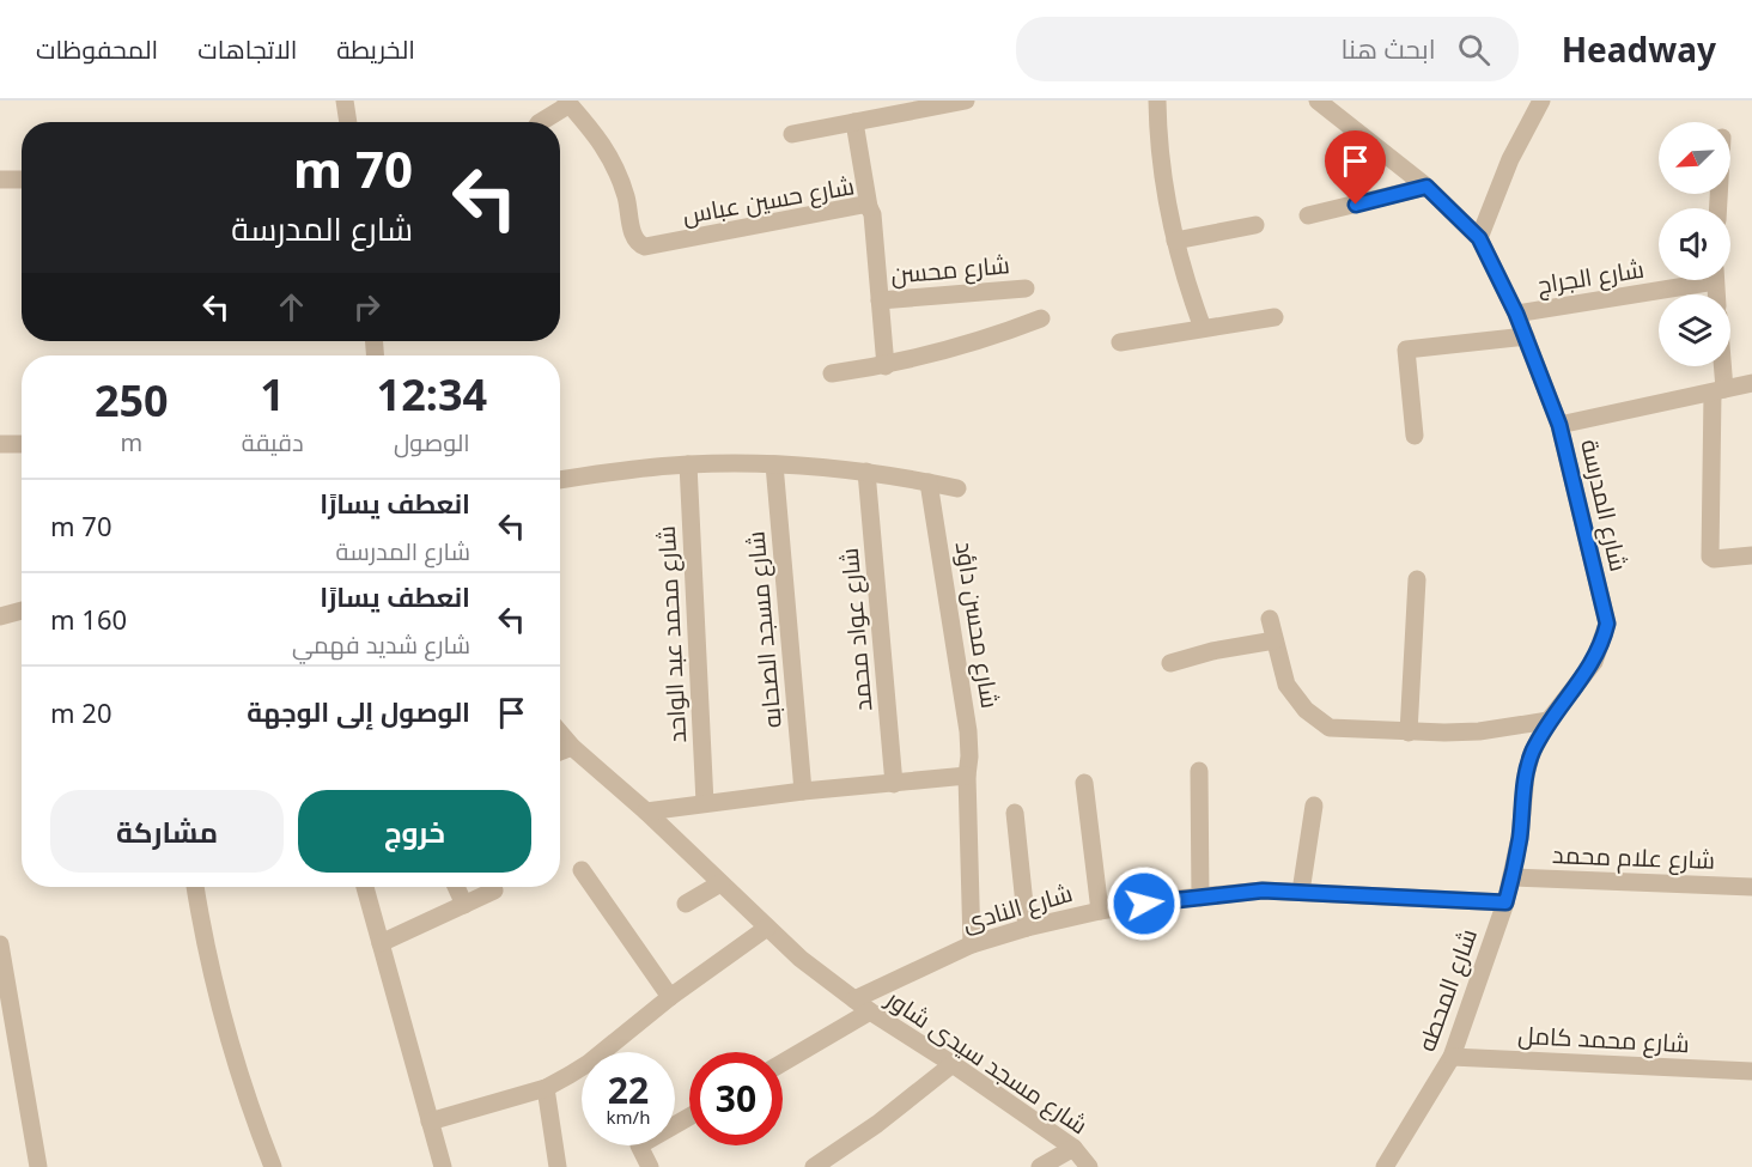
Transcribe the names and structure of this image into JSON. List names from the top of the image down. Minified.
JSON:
{"streets":{"street":["شارع حسين عباس","شارع محسن","شارع الجراج","شارع المدرسة","شارع محسن داؤد","شارع مسجد الصحابه","شارع عواد محمد","شارع محمد عبد الواحد","شارع علام محمد","شارع النادى","شارع المحطه","شارع محمد كامل","شارع مسجد سيدى شاور"]},"crossings":[["شارع حسين عباس","شارع محسن"],["شارع الجراج","شارع المدرسة"],["شارع المدرسة","شارع علام محمد"],["شارع المدرسة","شارع النادى"],["شارع المدرسة","شارع المحطه"],["شارع محسن داؤد","شارع النادى"],["شارع النادى","شارع المحطه"],["شارع النادى","شارع مسجد سيدى شاور"],["شارع المحطه","شارع محمد كامل"]],"north":"bottom left","page":{"header":"Headway","search":"ابحث هنا","nav":["الخريطة","الاتجاهات","المحفوظات"],"turn":["70 m","شارع المدرسة"],"eta":["12:34","الوصول","1","دقيقة","250","m"],"list":[{"name":"انعطف يسارًا","note":"شارع المدرسة","value":"70 m"},{"name":"انعطف يسارًا","note":"شارع شديد فهمي","value":"160 m"},{"name":"الوصول إلى الوجهة","value":"20 m"}],"buttons":["خروج","مشاركة"],"speed":"22 km/h","limit":"30"}}
